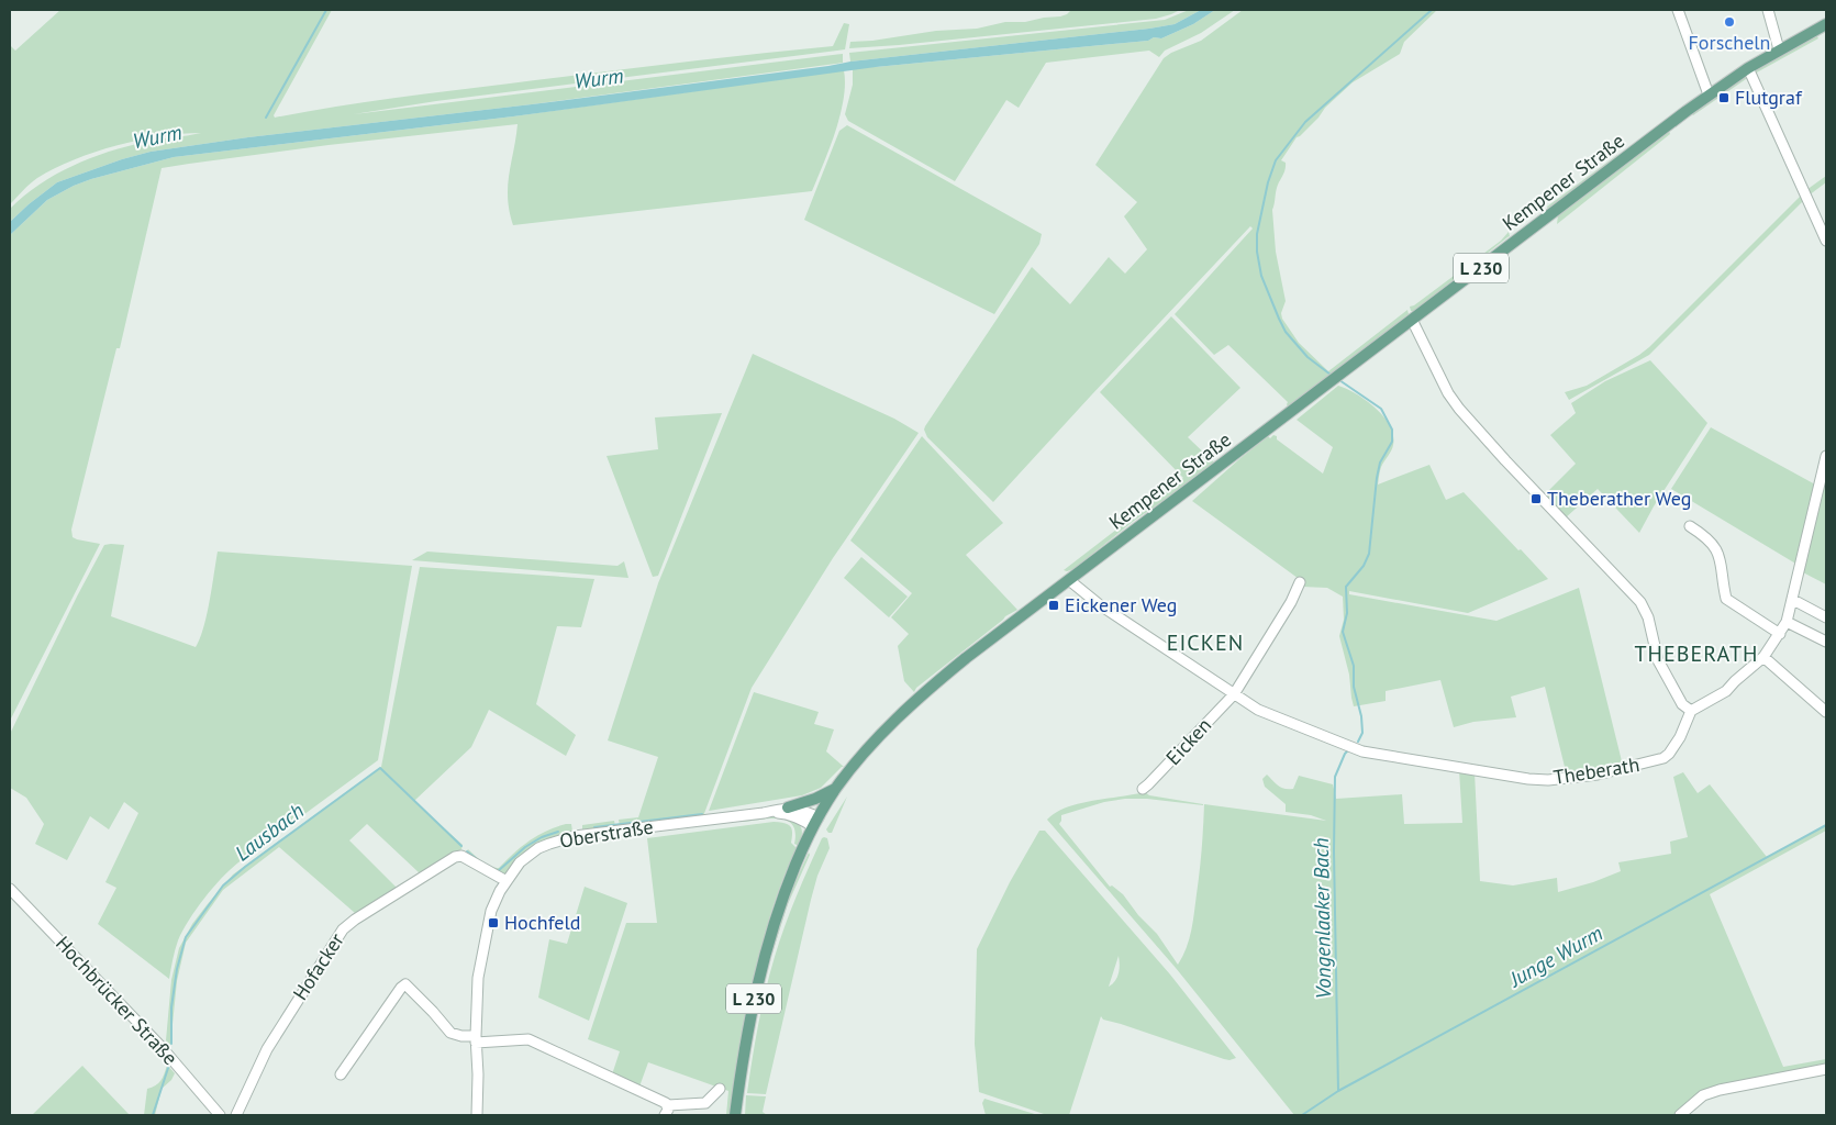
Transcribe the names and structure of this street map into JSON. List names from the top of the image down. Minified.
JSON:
{"streets":{"main road":["Kempener Straße","L 230"],"street":["Eicken","Theberath","Oberstraße","Hofacker","Hochbrücker Straße"]},"crossings":[["Eicken","Theberath"],["Oberstraße","Hofacker"]],"districts":["EICKEN","THEBERATH"],"water":["Wurm","Lausbach","Vongenlaaker Bach","Junge Wurm"],"places":{"other":["Forscheln"],"transit":["Flutgraf","Theberather Weg","Eickener Weg","Hochfeld"]}}
